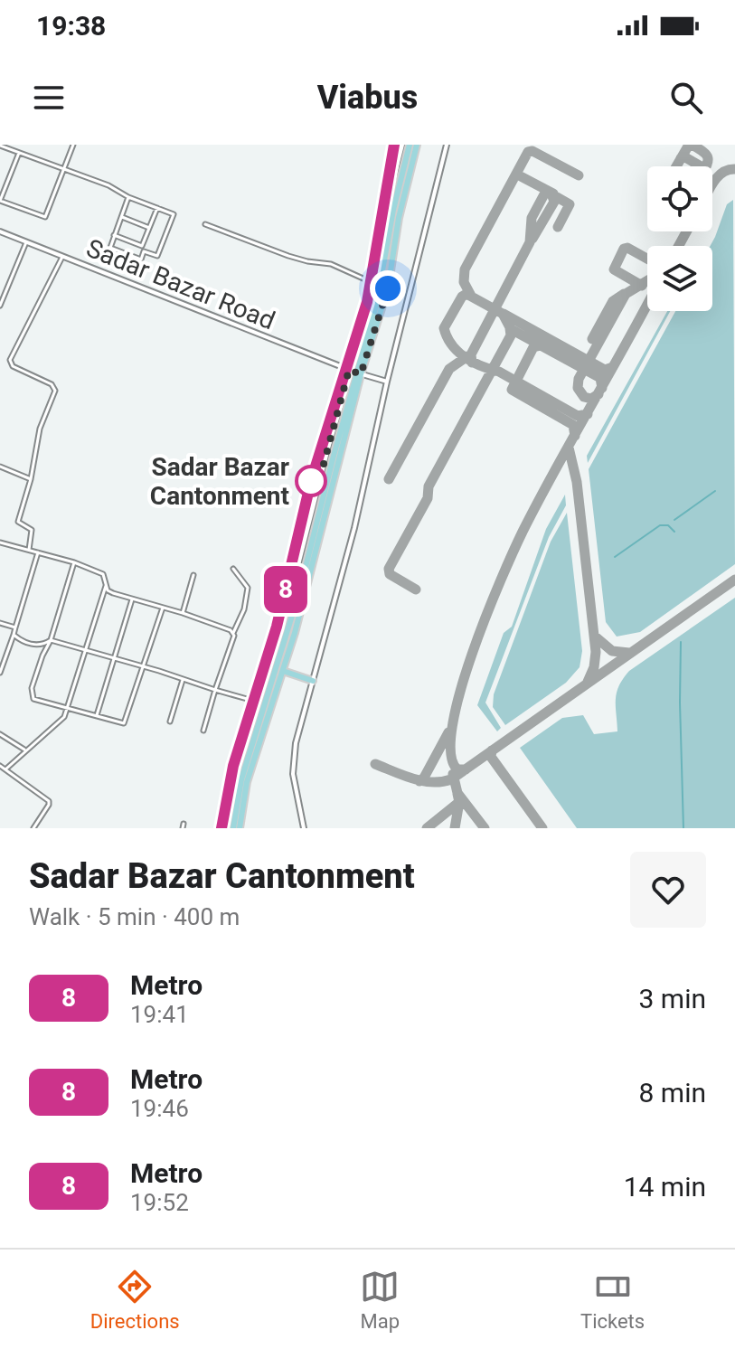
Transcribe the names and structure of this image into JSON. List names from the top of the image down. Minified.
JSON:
{"streets":{"street":["Sadar Bazar Road"]},"places":["Sadar Bazar Cantonment"],"lines":["metro line 8"],"page":{"status":"19:38","header":"Viabus","on_map":"8","heading":["Sadar Bazar Cantonment","Walk · 5 min · 400 m"],"list":[{"mark":"8","name":"Metro","note":"19:41","value":"3 min"},{"mark":"8","name":"Metro","note":"19:46","value":"8 min"},{"mark":"8","name":"Metro","note":"19:52","value":"14 min"}],"tabs":["Directions","Map","Tickets"]}}
